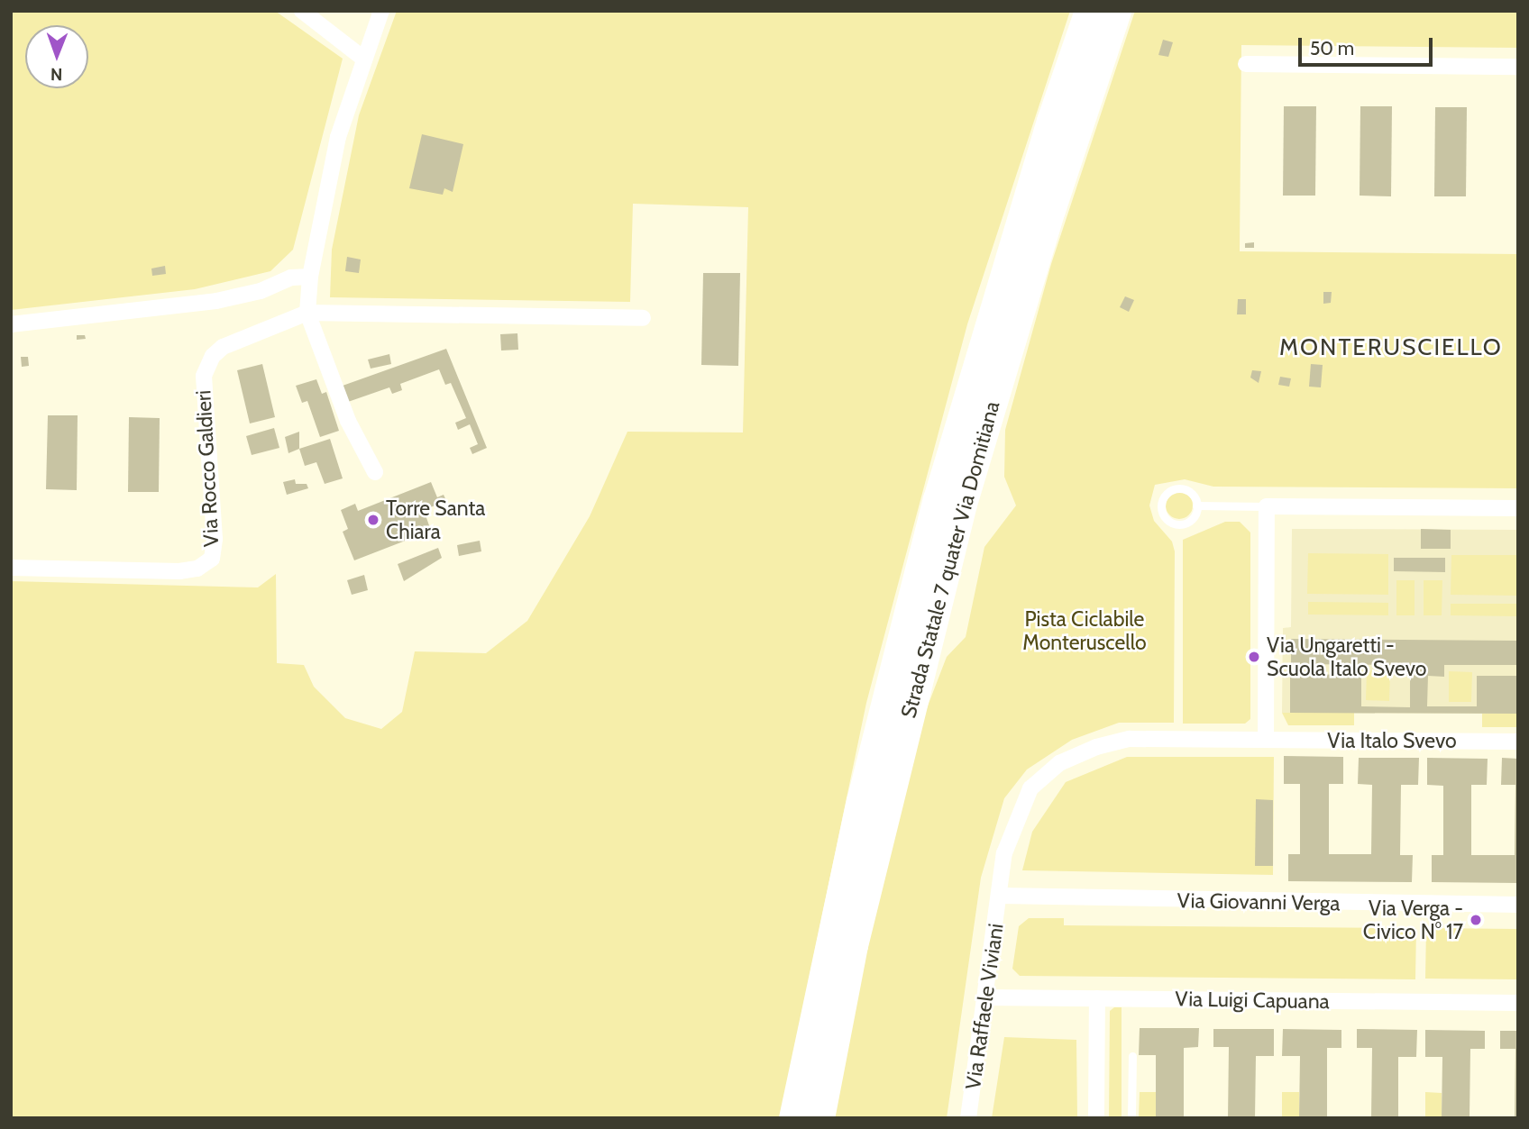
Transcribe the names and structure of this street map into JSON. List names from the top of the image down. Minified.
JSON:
{"streets":{"highway":["Strada Statale 7 quater Via Domitiana"],"street":["Via Rocco Galdieri","Via Italo Svevo","Via Giovanni Verga","Via Luigi Capuana","Via Raffaele Viviani"]},"crossings":[["Via Italo Svevo","Via Giovanni Verga"],["Via Italo Svevo","Via Raffaele Viviani"],["Via Giovanni Verga","Via Raffaele Viviani"],["Via Luigi Capuana","Via Raffaele Viviani"]],"districts":["MONTERUSCIELLO"],"parks":["Pista Ciclabile Monteruscello"],"places":["Torre Santa Chiara","Via Ungaretti - Scuola Italo Svevo","Via Verga - Civico N° 17"],"scale_bar":"50 m","north":"bottom"}
